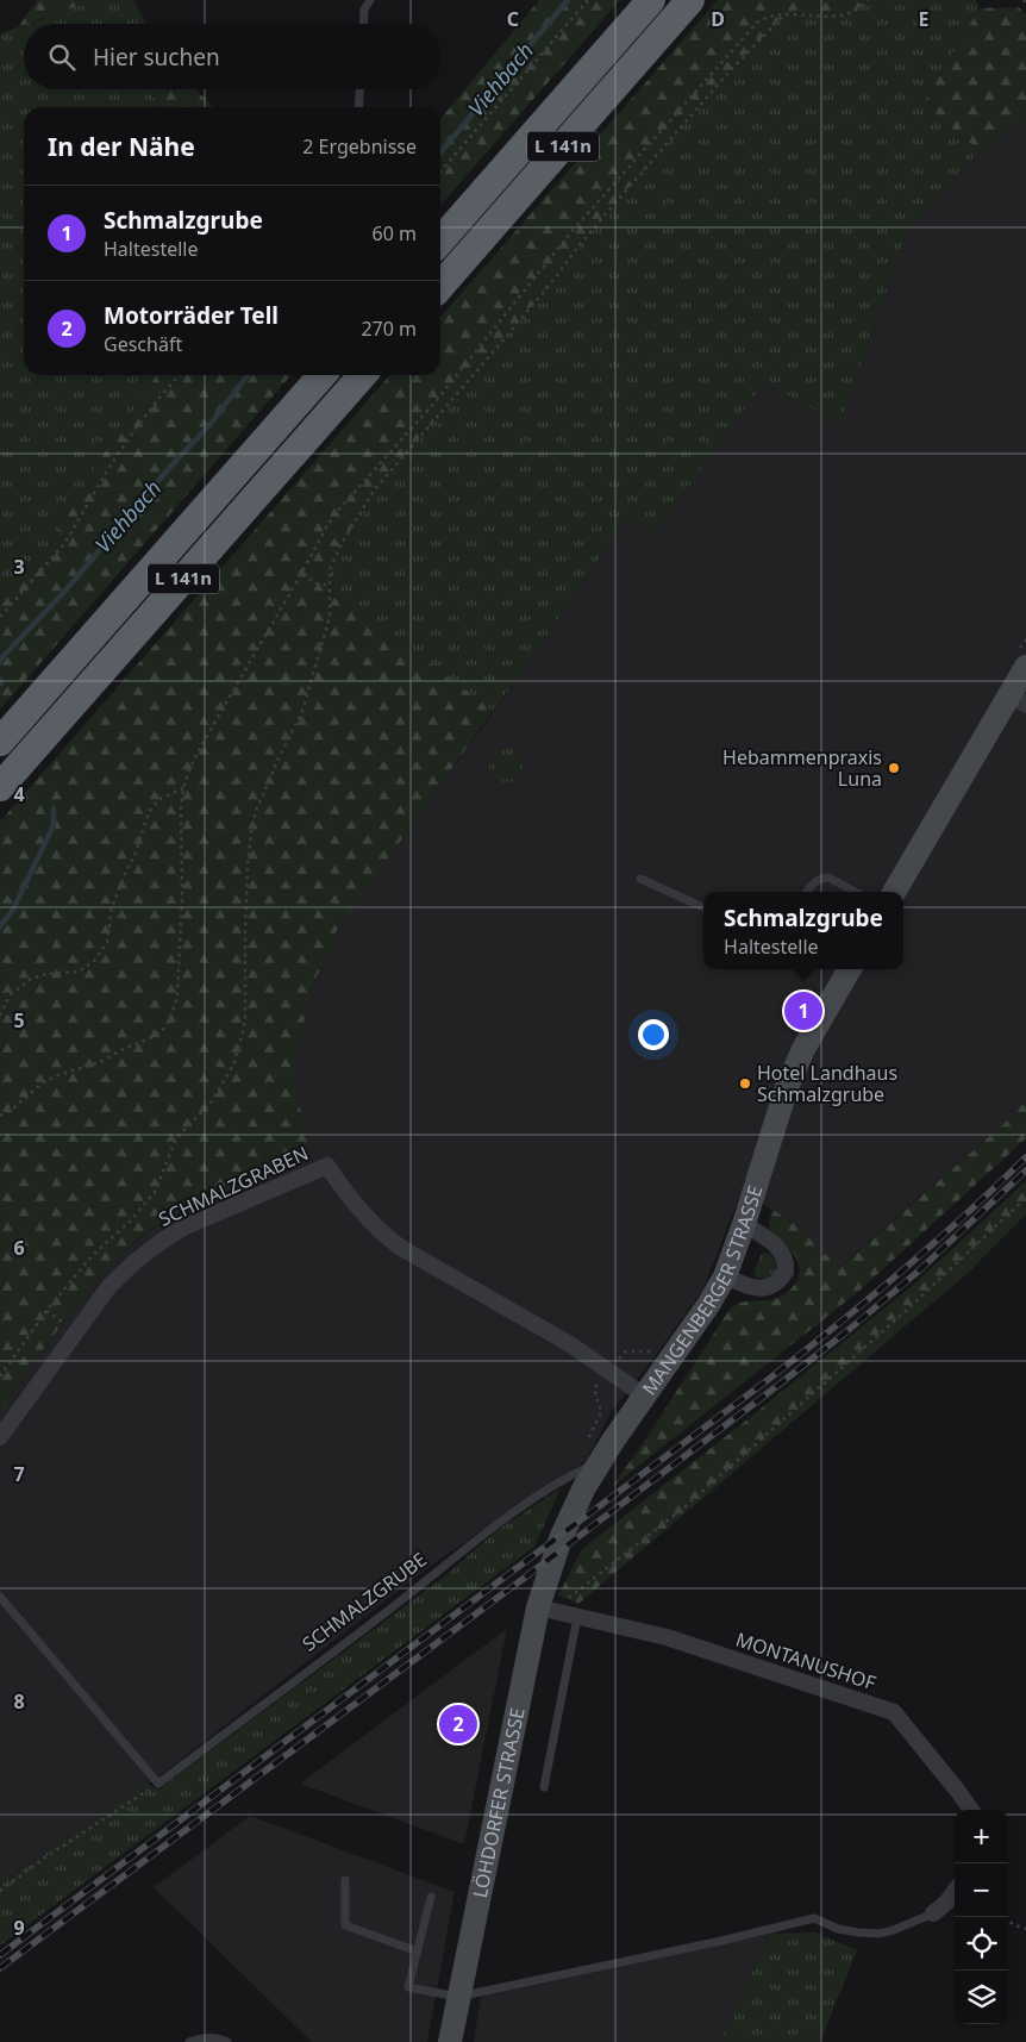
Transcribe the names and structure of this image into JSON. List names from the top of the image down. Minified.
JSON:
{"streets":{"highway":["L 141n"],"main road":["MANGENBERGER STRASSE","LÖHDORFER STRASSE"],"street":["SCHMALZGRABEN","MONTANUSHOF"],"lane":["SCHMALZGRUBE"]},"crossings":[["MANGENBERGER STRASSE","SCHMALZGRUBE"],["MANGENBERGER STRASSE","MONTANUSHOF"],["MANGENBERGER STRASSE","LÖHDORFER STRASSE"],["MONTANUSHOF","LÖHDORFER STRASSE"]],"water":["Viehbach"],"places":["Hebammenpraxis Luna","Hotel Landhaus Schmalzgrube"],"page":{"search":"Hier suchen","heading":["In der Nähe","2 Ergebnisse"],"list":[{"mark":"1","name":"Schmalzgrube","note":"Haltestelle","value":"60 m"},{"mark":"2","name":"Motorräder Tell","note":"Geschäft","value":"270 m"}],"popup":["Schmalzgrube","Haltestelle"],"pins":["1","2"],"map_buttons":["+","−"]},"grid":{"columns":["C","D","E"],"rows":["3","4","5","6","7","8","9"]}}
